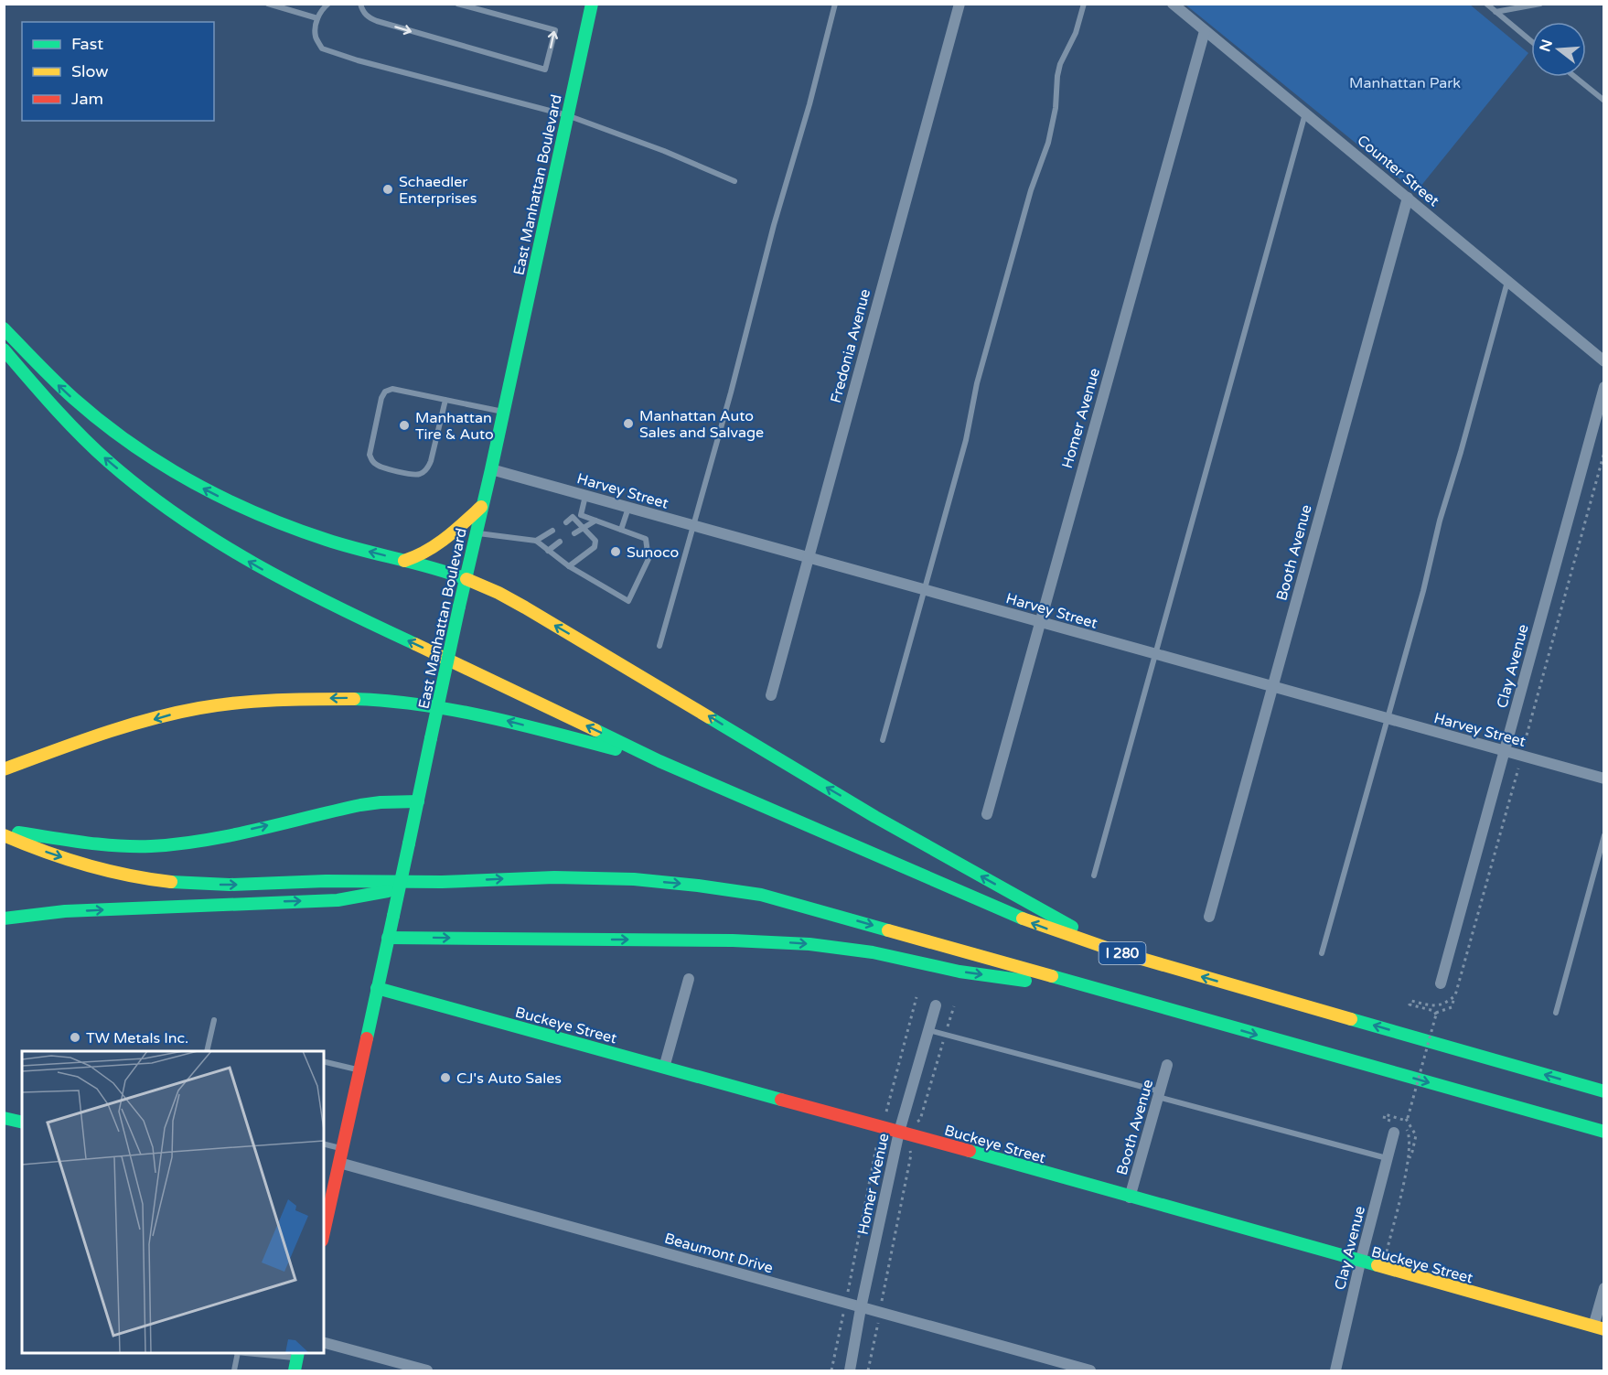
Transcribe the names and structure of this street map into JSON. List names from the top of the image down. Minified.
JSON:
{"streets":{"main road":["East Manhattan Boulevard","I 280","Buckeye Street"],"street":["Counter Street","Fredonia Avenue","Homer Avenue","Harvey Street","Booth Avenue","Clay Avenue","Beaumont Drive"]},"crossings":[["Counter Street","Homer Avenue"],["Counter Street","Booth Avenue"],["East Manhattan Boulevard","Harvey Street"],["East Manhattan Boulevard","Buckeye Street"],["East Manhattan Boulevard","Beaumont Drive"],["Fredonia Avenue","Harvey Street"],["Homer Avenue","Harvey Street"],["Homer Avenue","Buckeye Street"],["Homer Avenue","Beaumont Drive"],["Harvey Street","Booth Avenue"],["Harvey Street","Clay Avenue"],["Booth Avenue","Buckeye Street"],["Clay Avenue","Buckeye Street"]],"parks":["Manhattan Park"],"places":["Schaedler Enterprises","Manhattan Auto Sales and Salvage","Manhattan Tire & Auto","Sunoco","TW Metals Inc.","CJ's Auto Sales"],"legend":["Fast","Slow","Jam"],"north":"left"}
